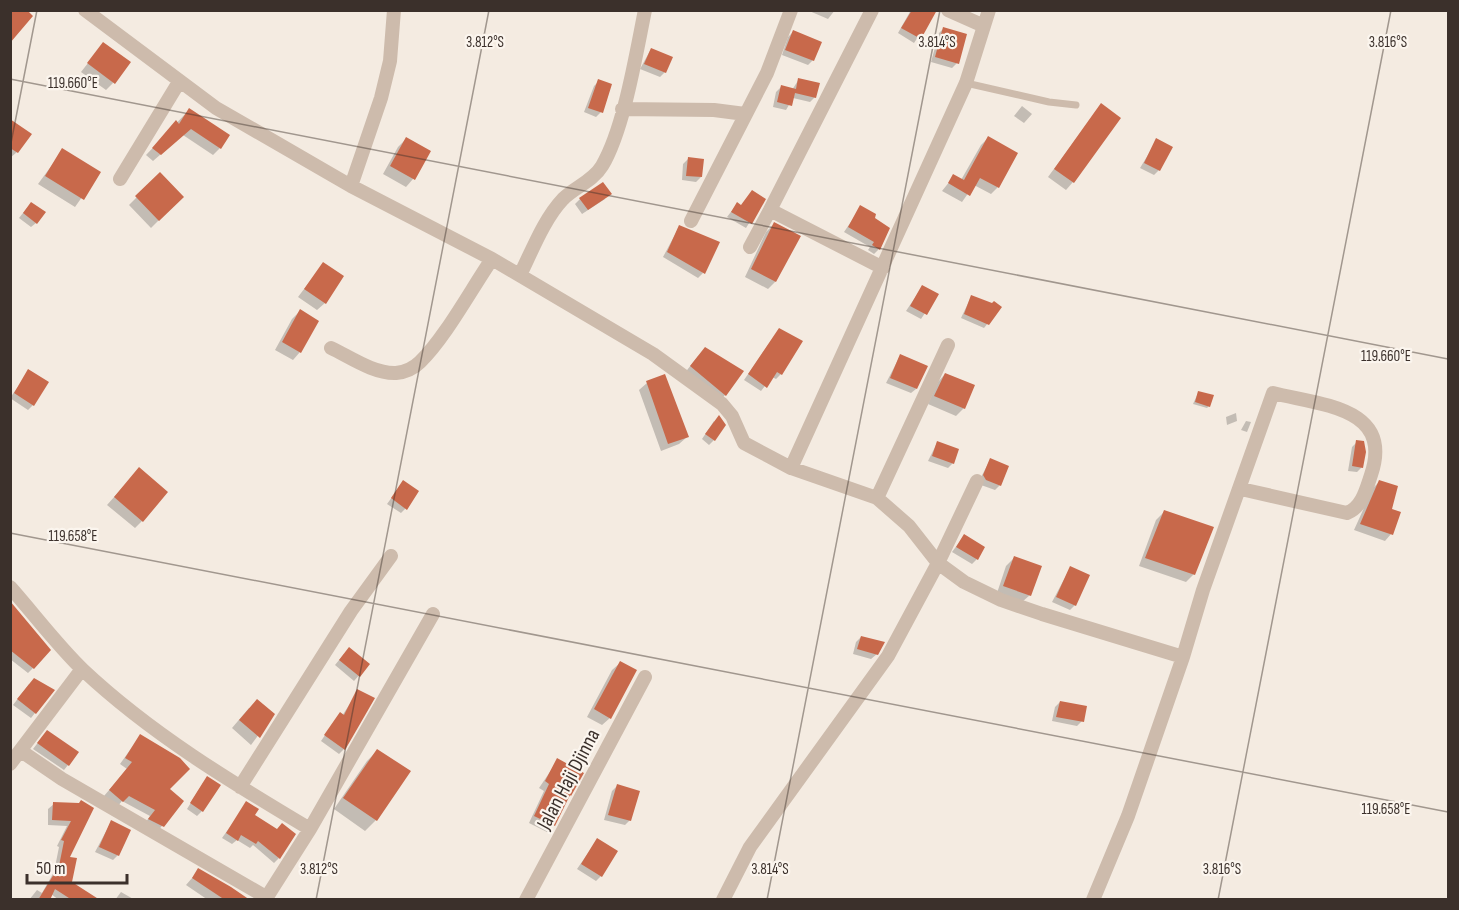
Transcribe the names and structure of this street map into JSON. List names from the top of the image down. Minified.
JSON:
{"streets":{"street":["Jalan Haji Djinna"]},"scale_bar":"50 m","coordinates":["3.812°S","3.814°S","3.816°S","119.660°E","119.658°E"]}
